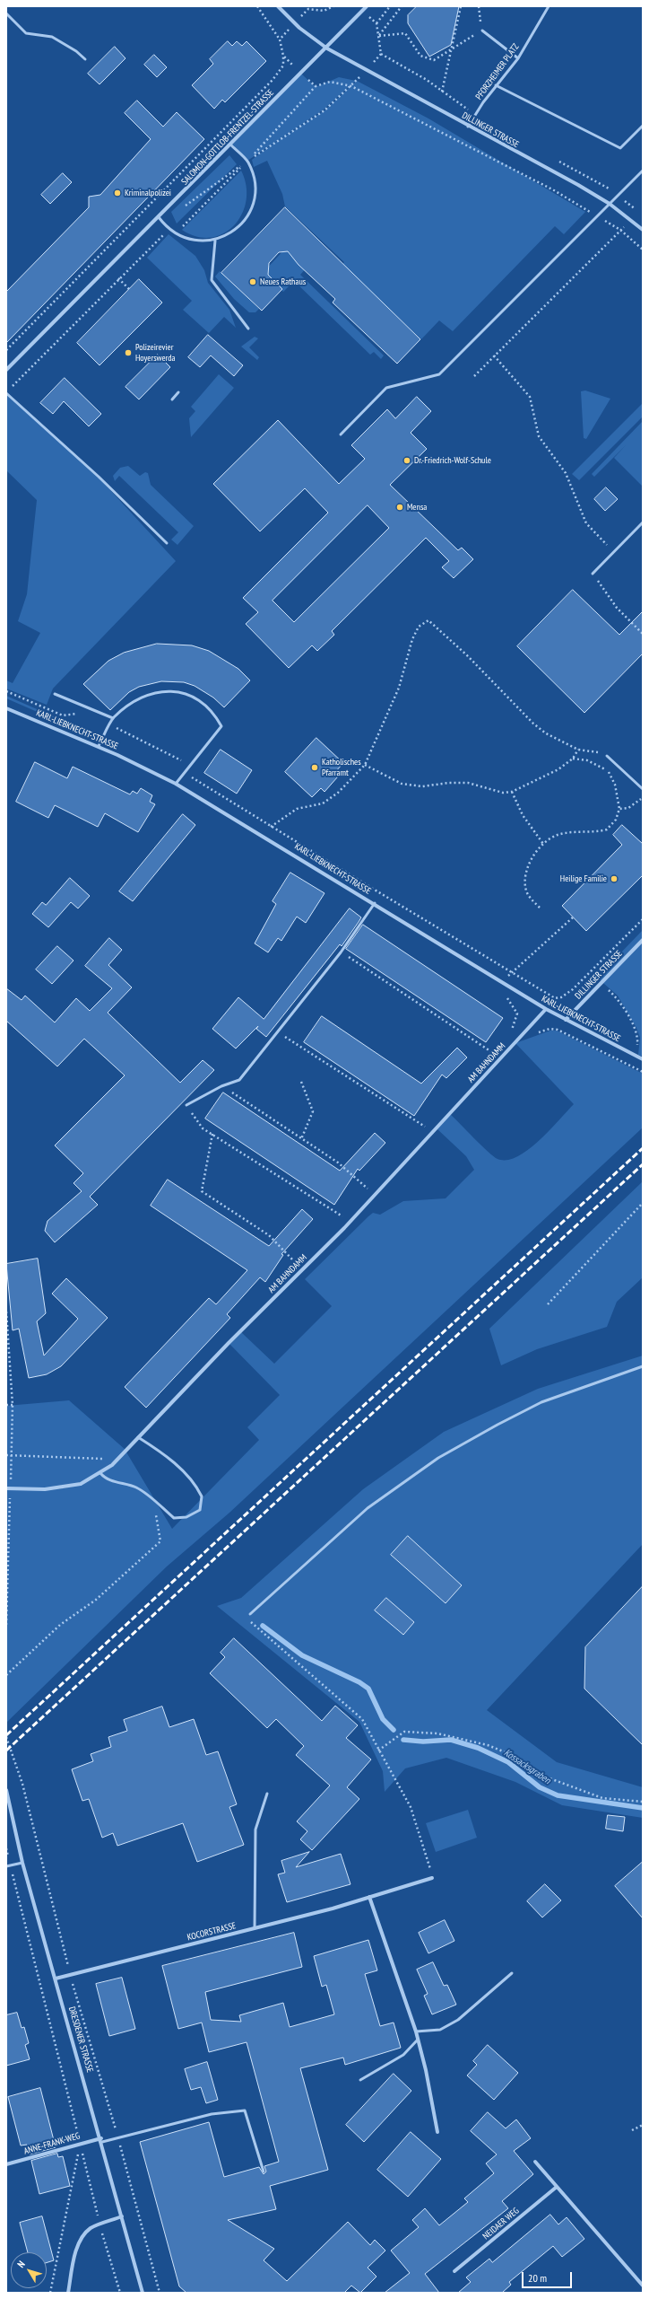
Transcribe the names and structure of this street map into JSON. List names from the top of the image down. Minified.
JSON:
{"streets":{"street":["DILLINGER STRASSE","SALOMON-GOTTLOB-FRENTZEL-STRASSE","KARL-LIEBKNECHT-STRASSE","AM BAHNDAMM","KOCORSTRASSE","DRESDENER STRASSE","ANNE-FRANK-WEG","NEIDAER WEG"],"lane":["PFORZHEIMER PLATZ"]},"crossings":[["PFORZHEIMER PLATZ","DILLINGER STRASSE"],["DILLINGER STRASSE","SALOMON-GOTTLOB-FRENTZEL-STRASSE"],["DILLINGER STRASSE","KARL-LIEBKNECHT-STRASSE"],["KARL-LIEBKNECHT-STRASSE","AM BAHNDAMM"],["KOCORSTRASSE","DRESDENER STRASSE"],["DRESDENER STRASSE","ANNE-FRANK-WEG"]],"water":["Kossacksgraben"],"places":["Kriminalpolizei","Neues Rathaus","Polizeirevier Hoyerswerda","Dr.-Friedrich-Wolf-Schule","Mensa","Katholisches Pfarramt","Heilige Familie"],"scale_bar":"20 m","north":"top left"}
